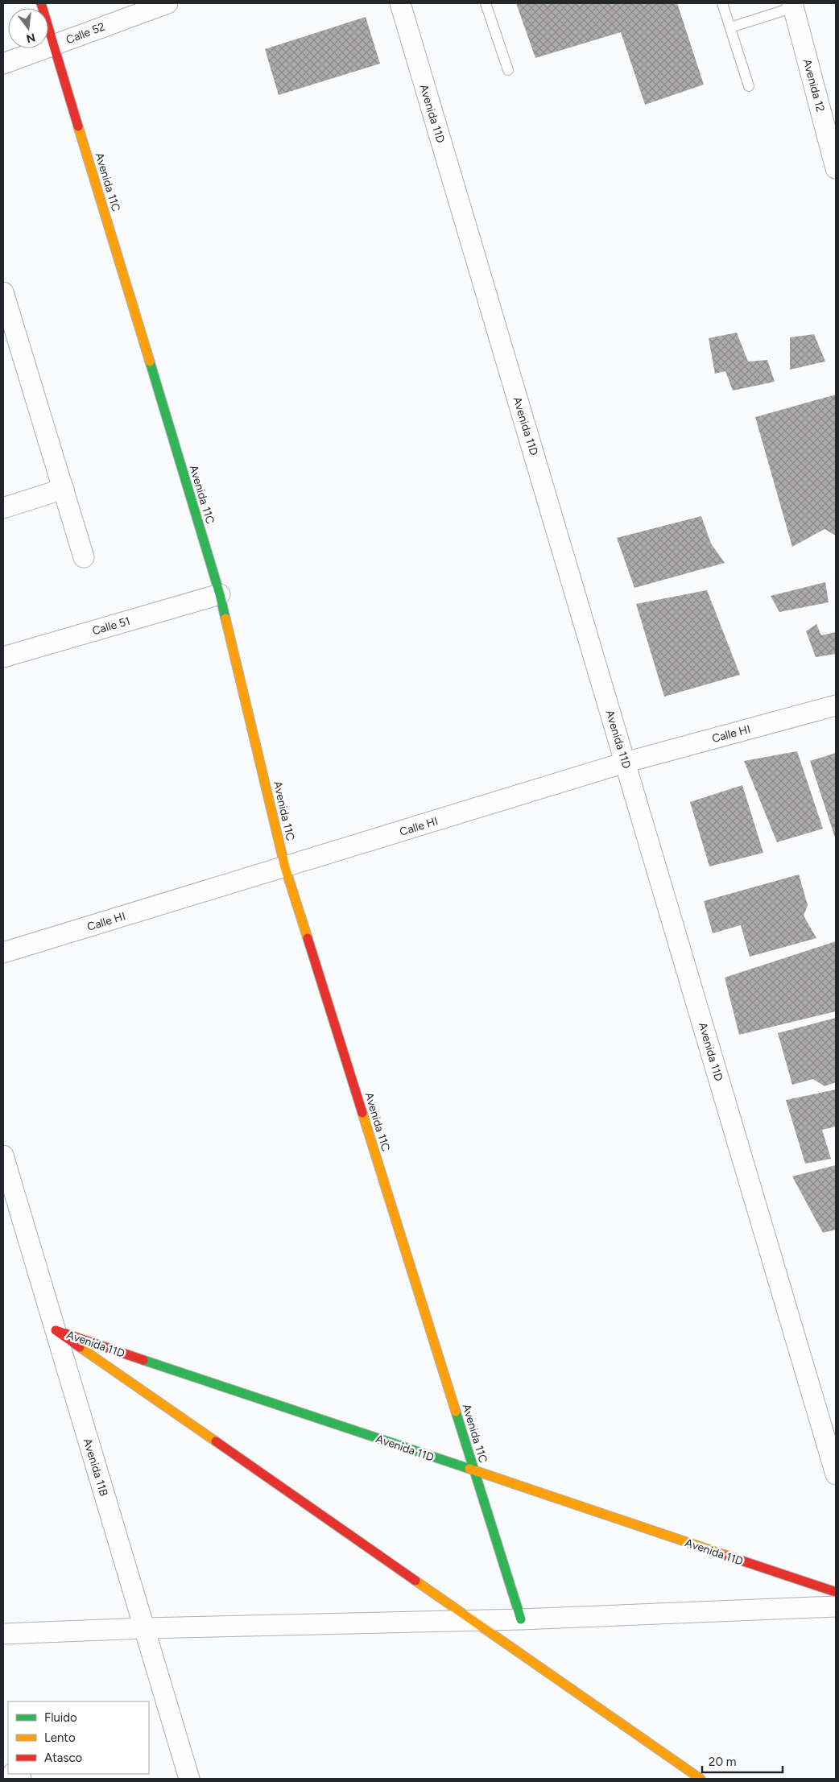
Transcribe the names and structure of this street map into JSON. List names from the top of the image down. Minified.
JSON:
{"streets":{"street":["Calle 52","Avenida 12","Avenida 11D","Avenida 11C","Calle 51","Calle HI","Avenida 11B"]},"crossings":[["Calle 52","Avenida 11C"],["Avenida 11D","Calle HI"],["Avenida 11D","Avenida 11B"],["Avenida 11C","Calle 51"],["Avenida 11C","Calle HI"]],"legend":["Fluido","Lento","Atasco"],"scale_bar":"20 m","north":"bottom"}
